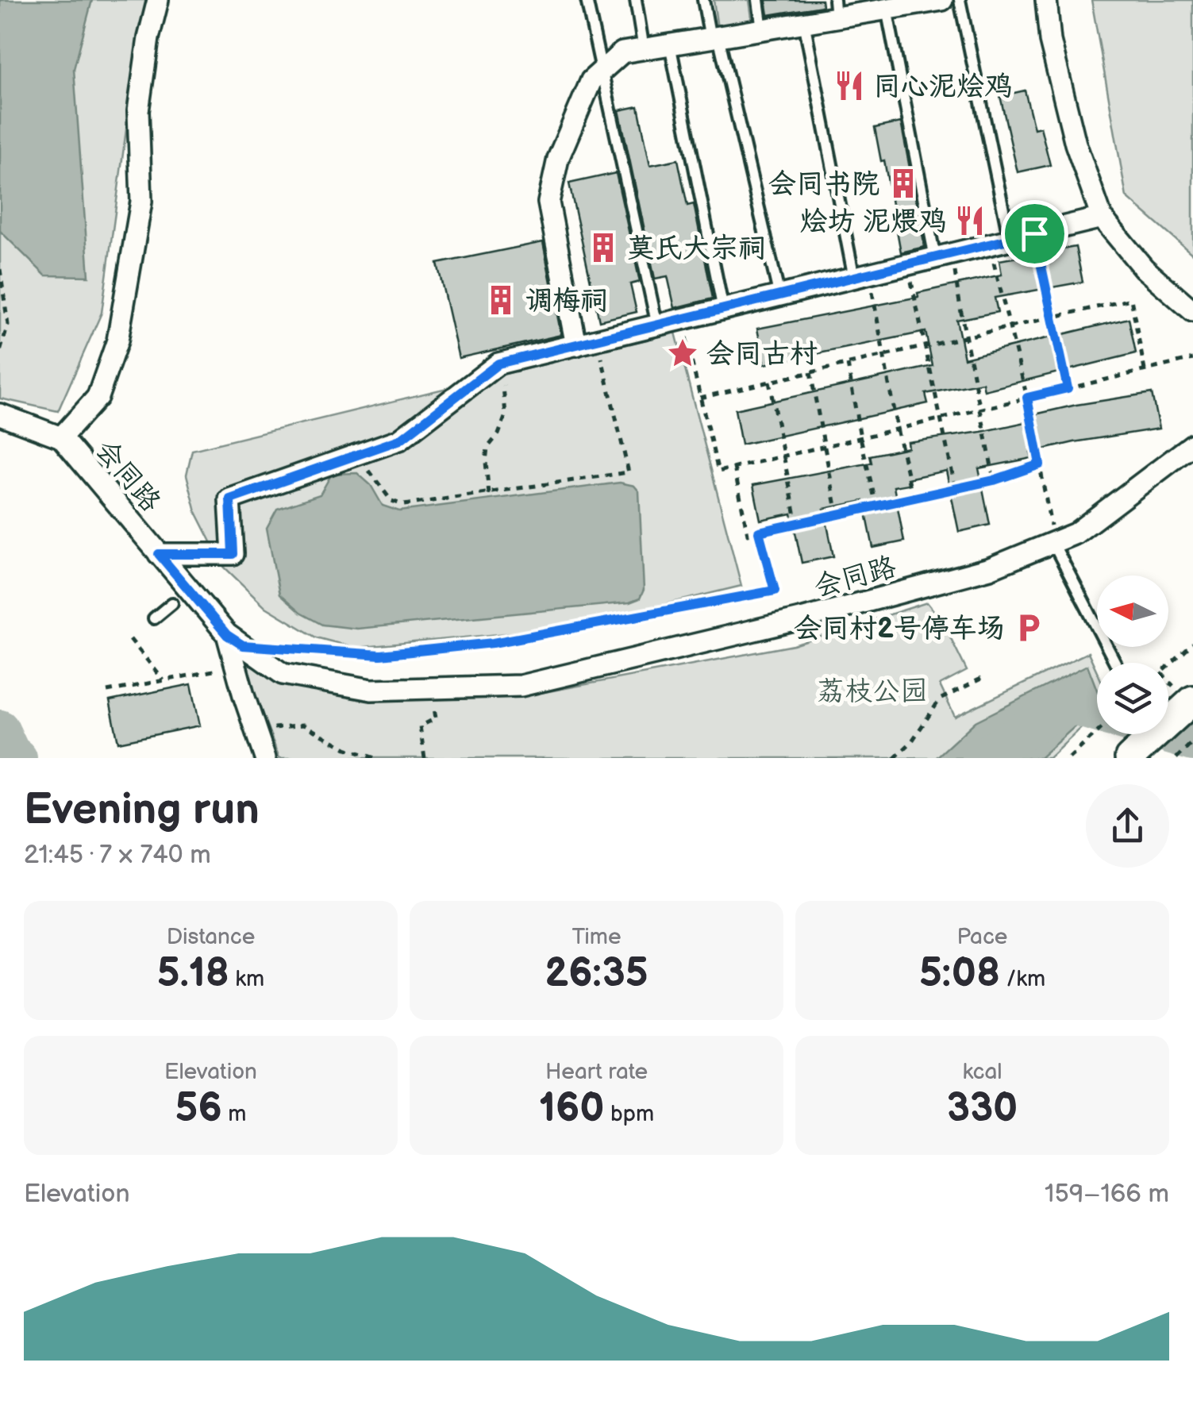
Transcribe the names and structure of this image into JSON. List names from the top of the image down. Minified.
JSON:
{"streets":{"street":["会同路"]},"parks":["荔枝公园"],"places":{"restaurant":["同心泥烩鸡","烩坊 泥煨鸡"],"building":["会同书院","莫氏大宗祠","调梅祠"],"place":["会同古村"],"parking":["会同村2号停车场"]},"north":"left","page":{"heading":["Evening run","21:45 · 7 × 740 m"],"stats":[["Distance","5.18 km"],["Time","26:35"],["Pace","5:08 /km"],["Elevation","56 m"],["Heart rate","160 bpm"],["kcal","330"]],"chart":["Elevation","159–166 m"]}}
